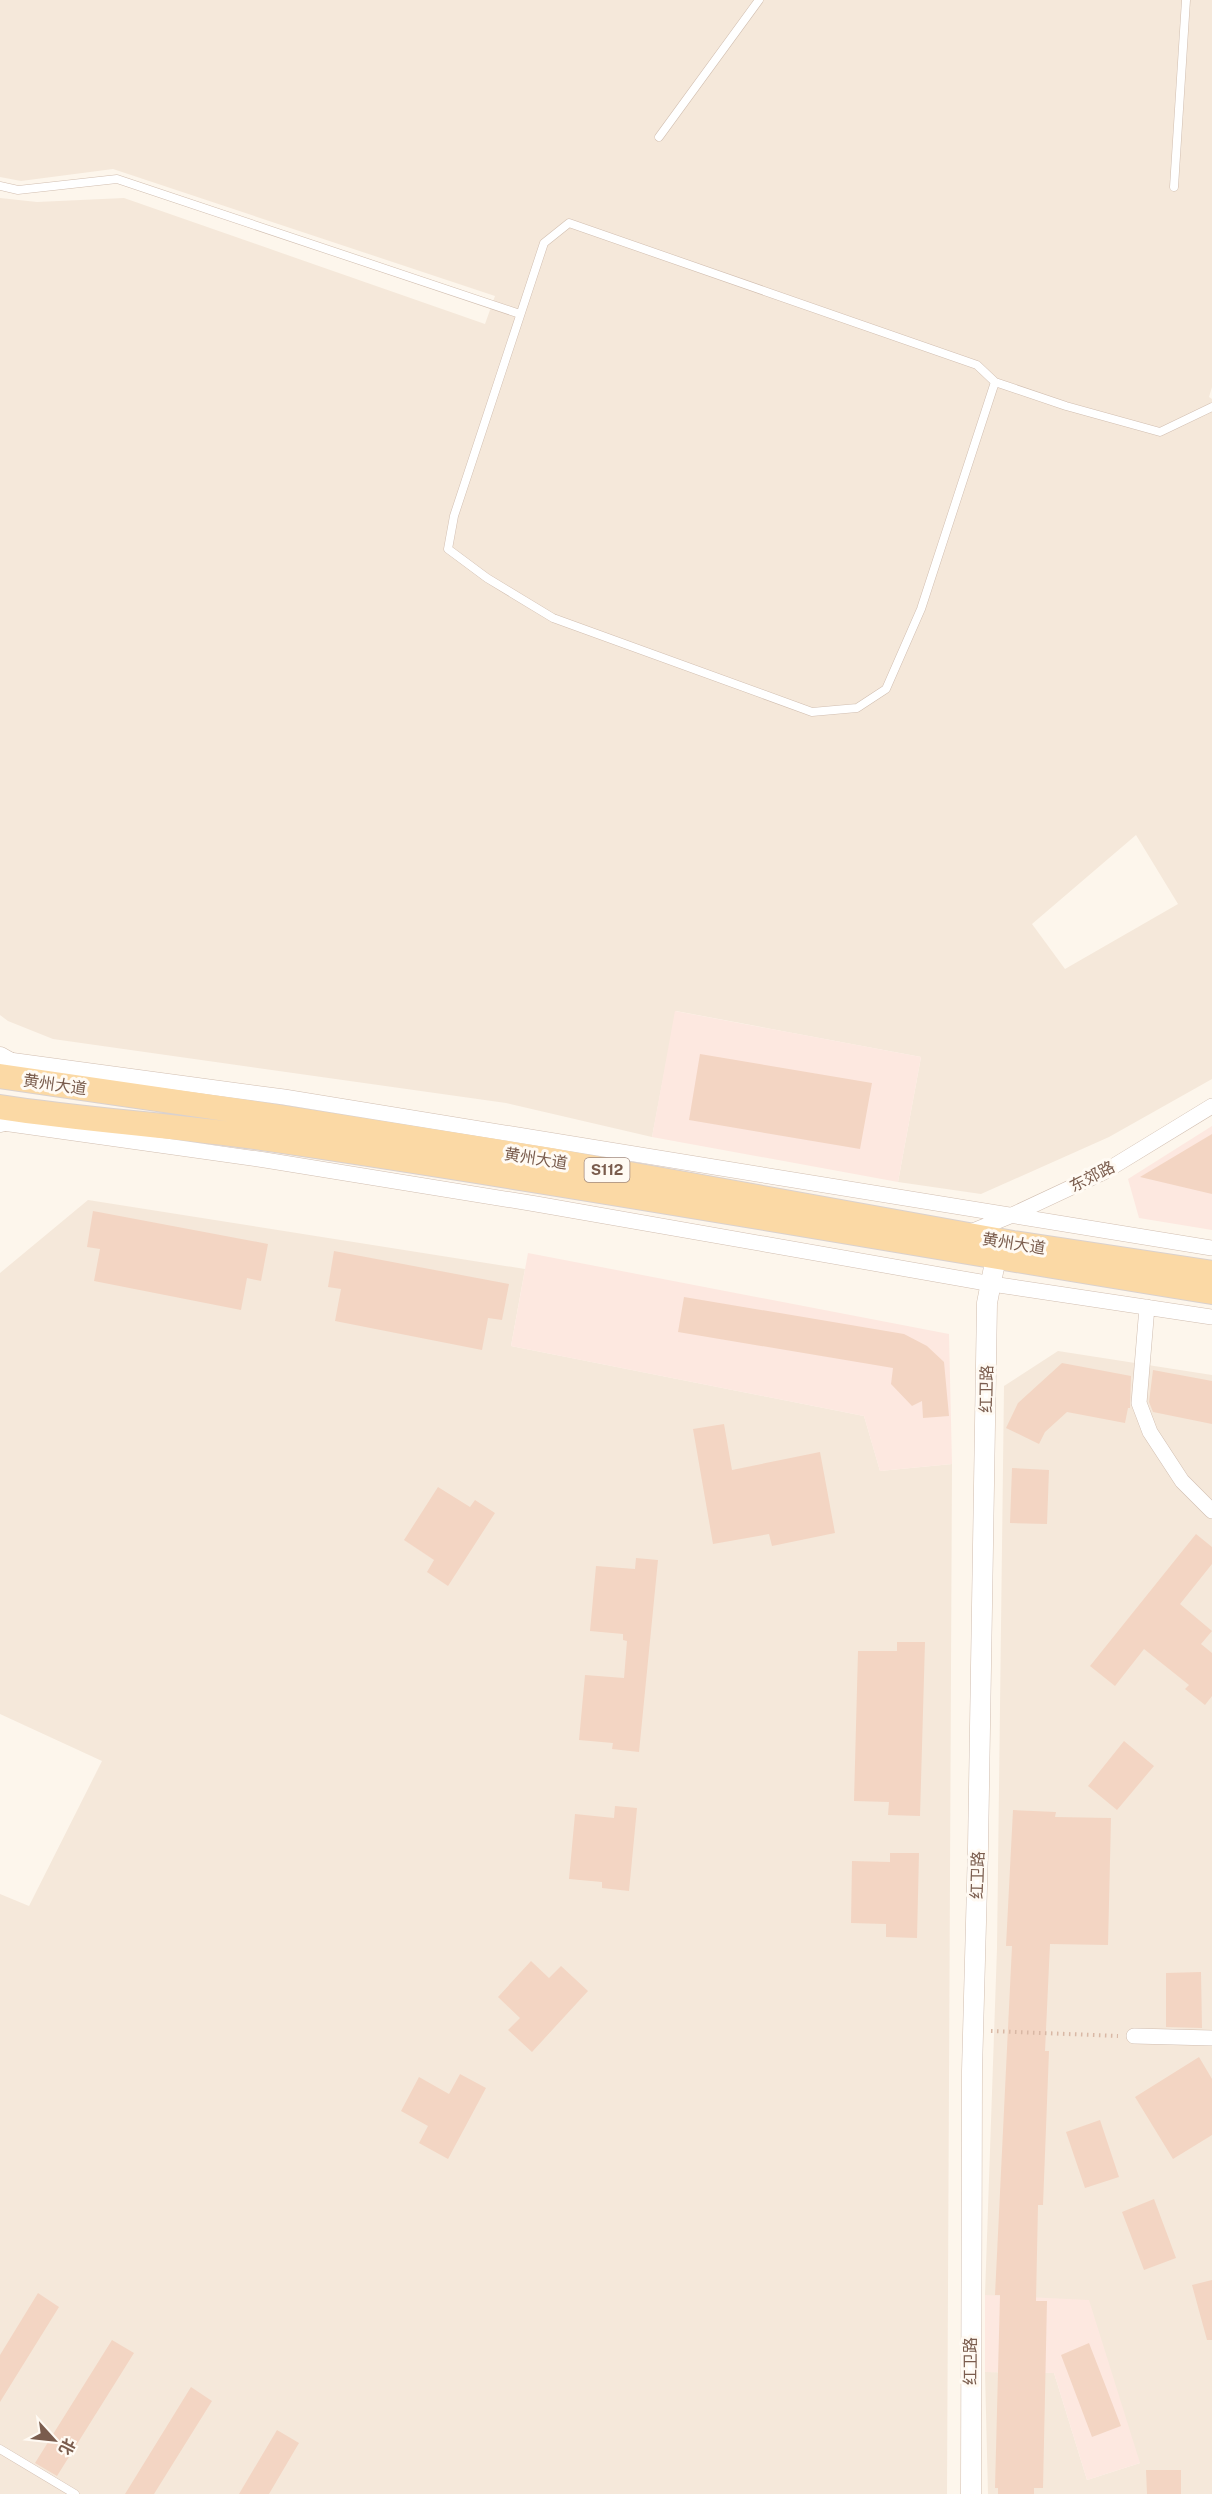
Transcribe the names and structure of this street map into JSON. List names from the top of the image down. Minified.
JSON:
{"streets":{"main road":["黄州大道","S112"],"street":["东郊路","红卫路"]},"crossings":[["黄州大道","东郊路"],["黄州大道","红卫路"]],"north":"bottom right"}
